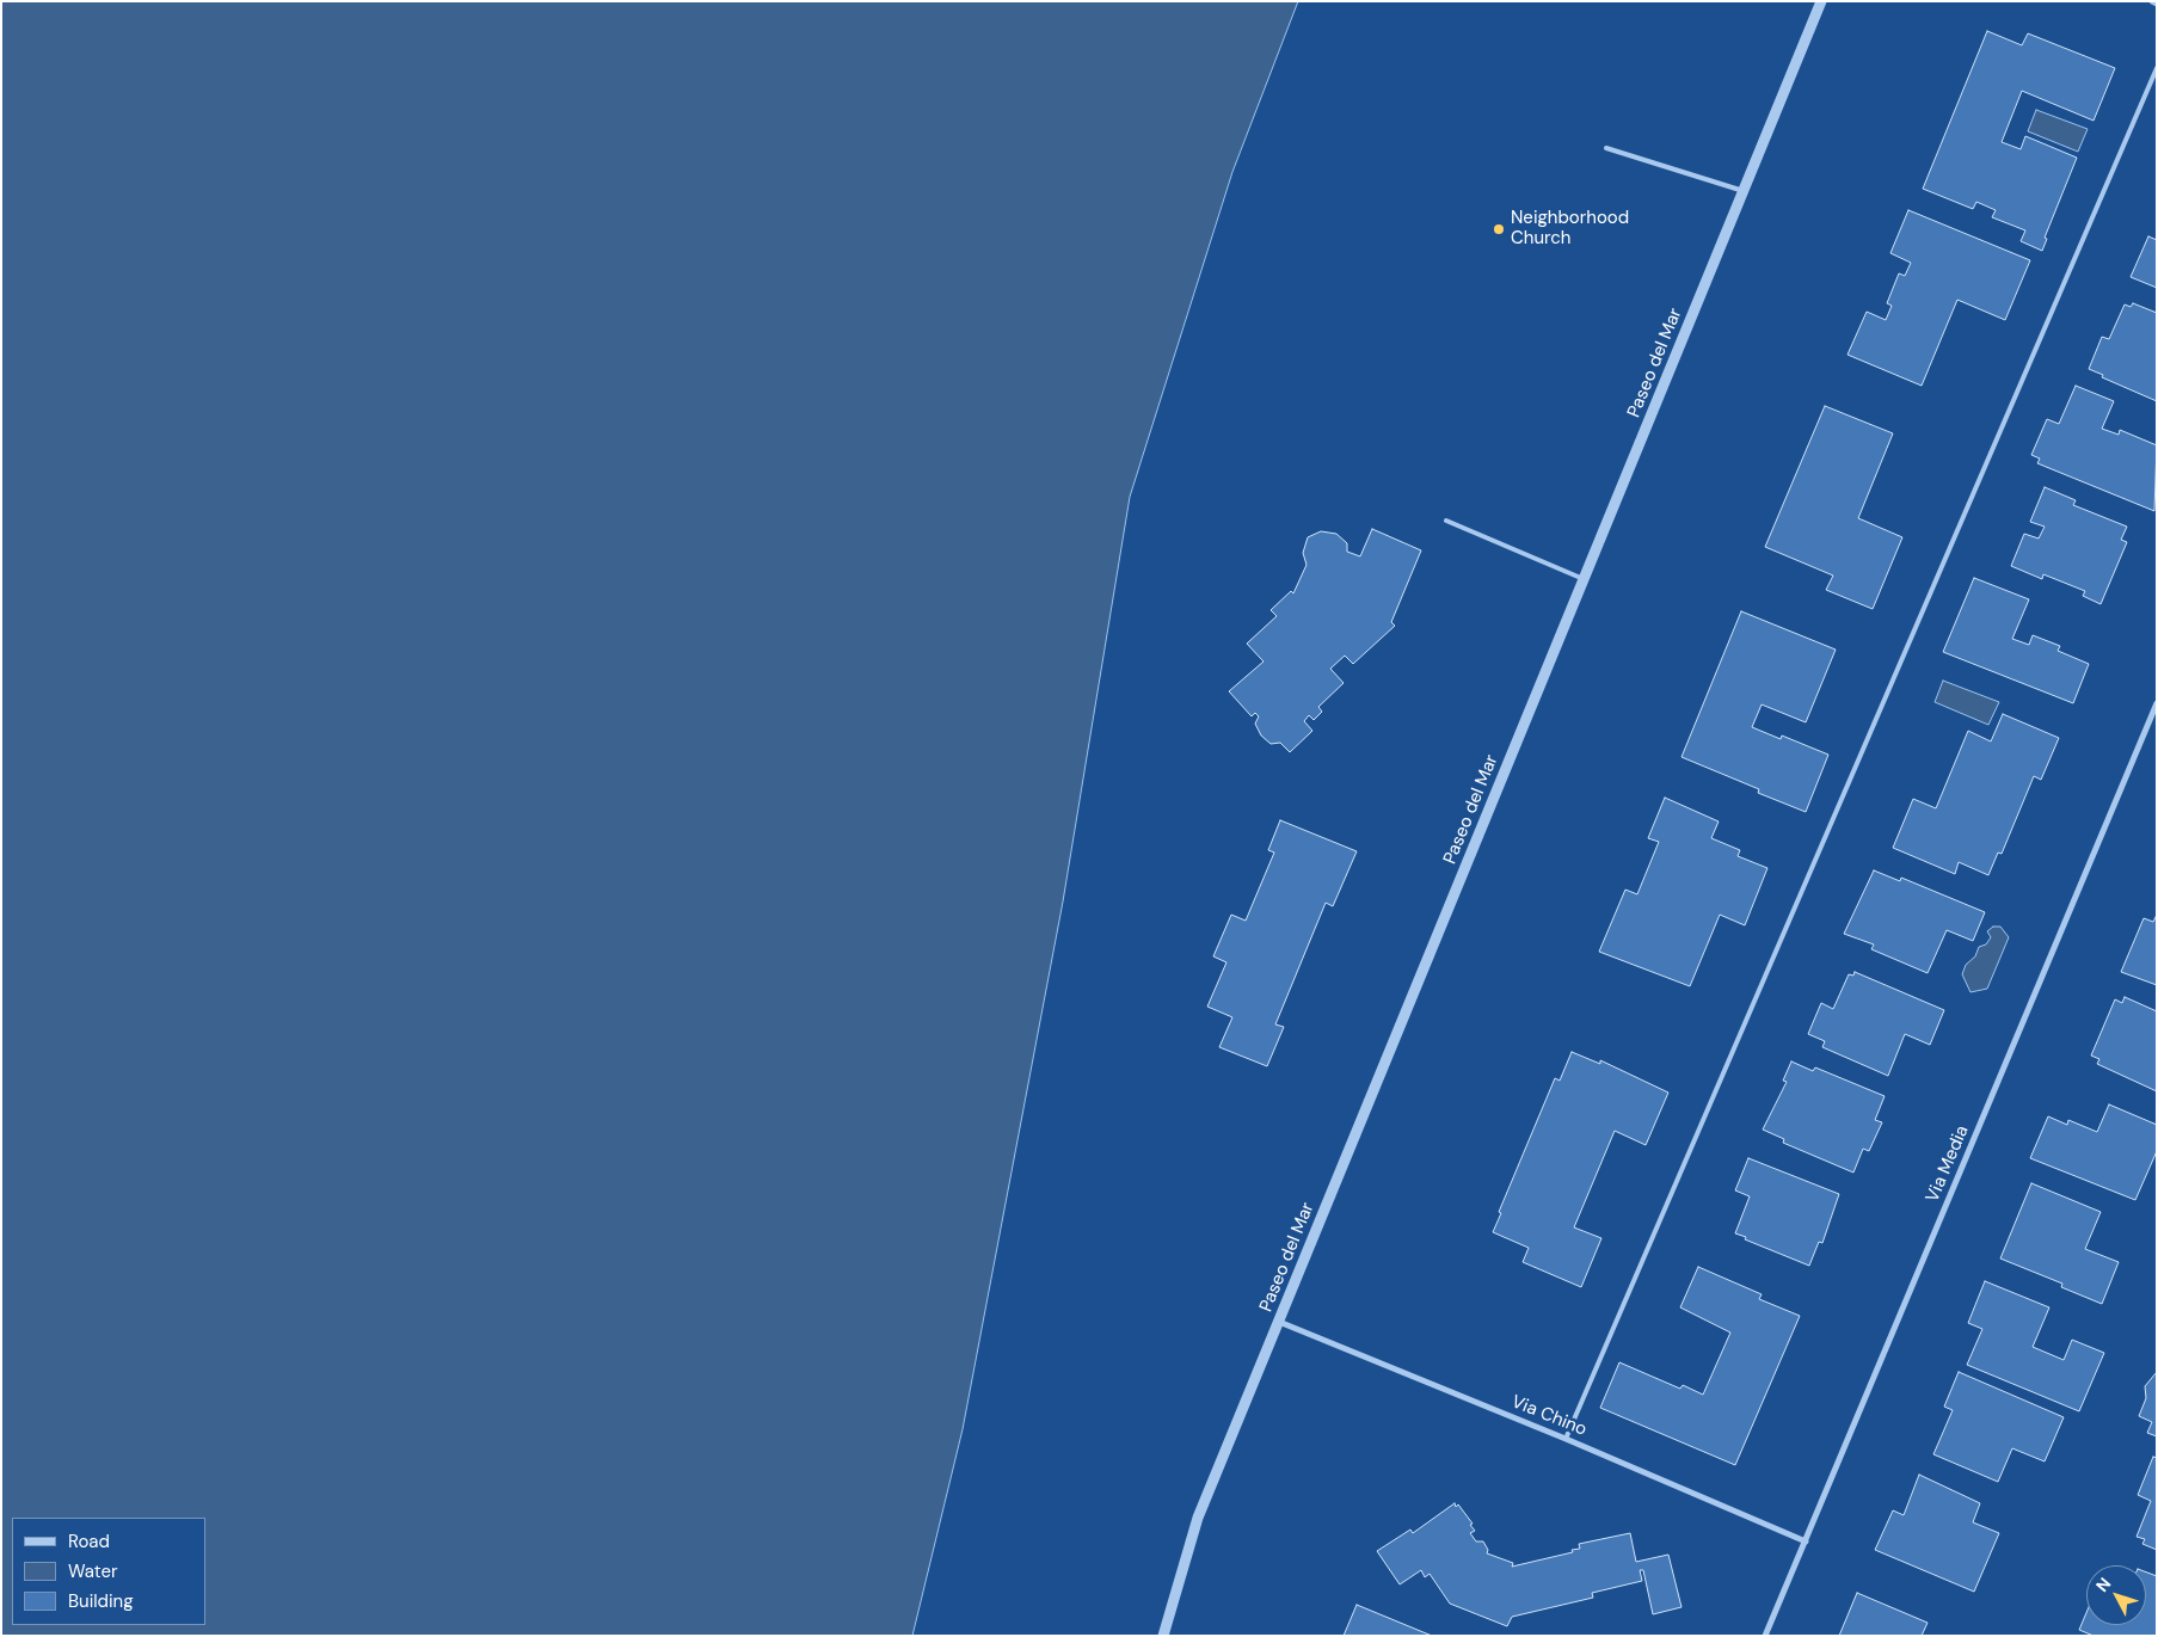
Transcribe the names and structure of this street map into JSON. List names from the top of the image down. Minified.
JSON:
{"streets":{"street":["Paseo del Mar","Via Media","Via Chino"]},"crossings":[["Paseo del Mar","Via Chino"],["Via Media","Via Chino"]],"places":["Neighborhood Church"],"legend":["Road","Water","Building"],"north":"top left"}
